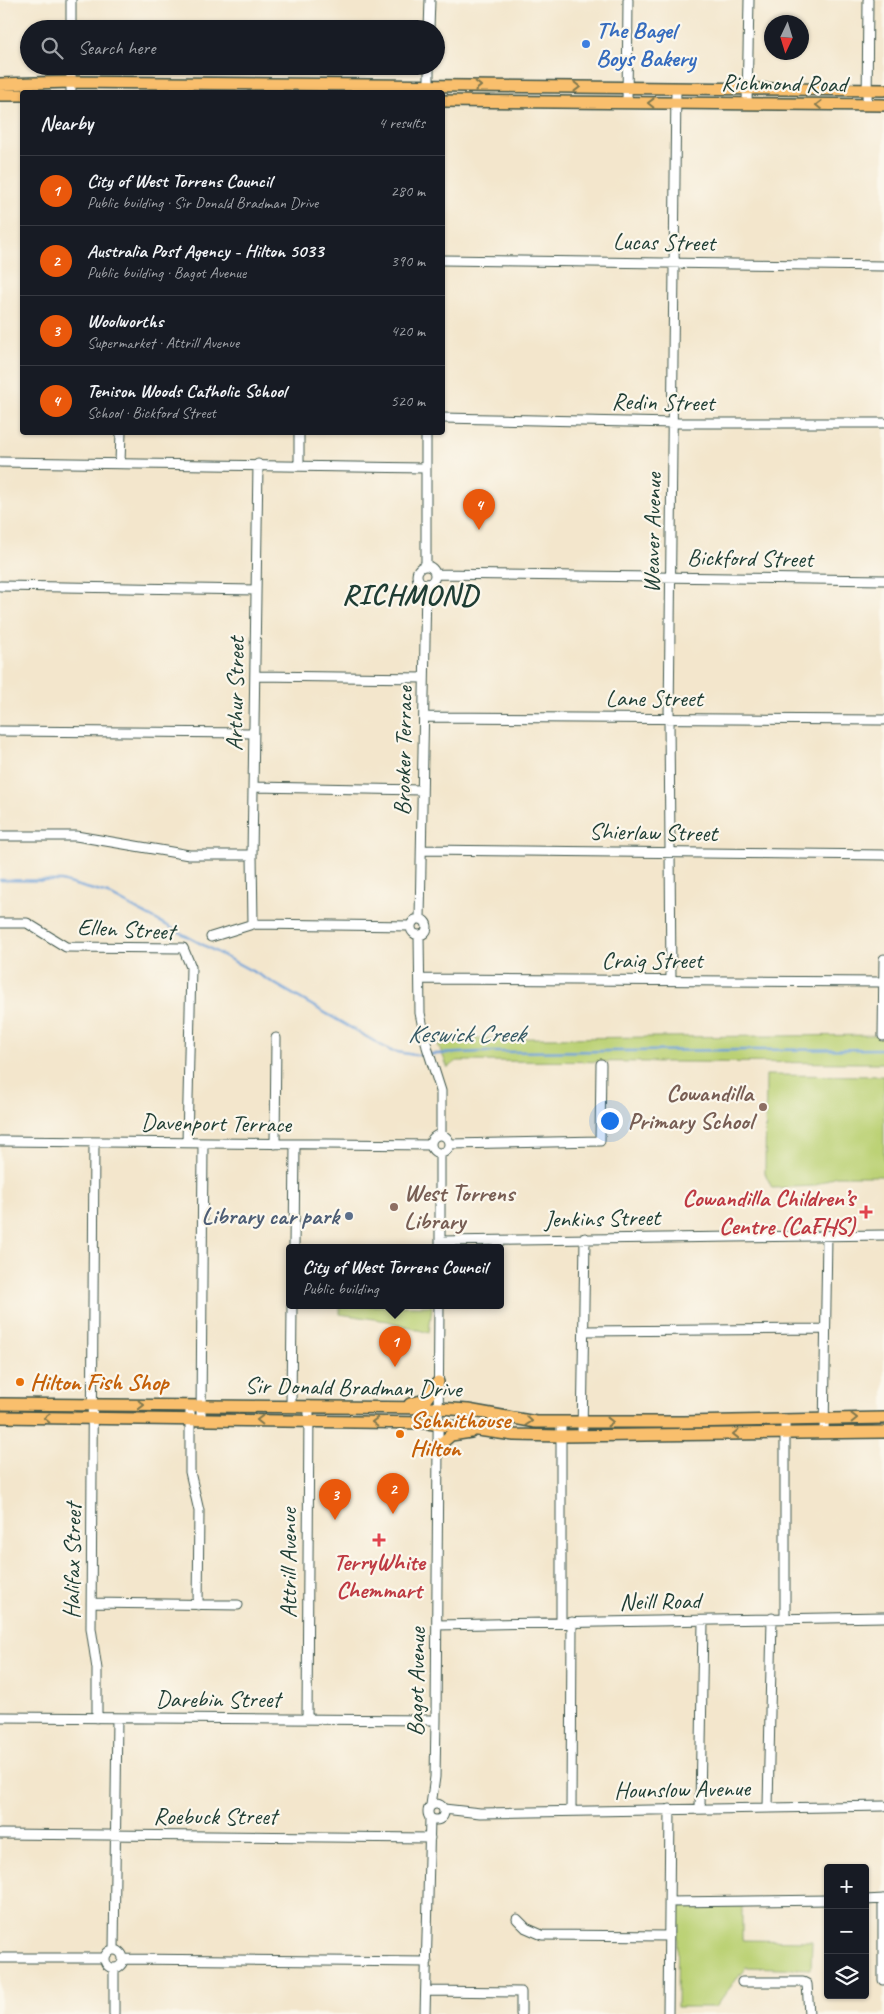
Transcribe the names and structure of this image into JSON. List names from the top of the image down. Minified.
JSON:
{"streets":{"main road":["Richmond Road","Sir Donald Bradman Drive"],"street":["Lucas Street","Redin Street","Weaver Avenue","Bickford Street","Arthur Street","Lane Street","Brooker Terrace","Shierlaw Street","Ellen Street","Craig Street","Davenport Terrace","Jenkins Street","Halifax Street","Attrill Avenue","Neill Road","Bagot Avenue","Darebin Street","Hounslow Avenue","Roebuck Street"]},"crossings":[["Richmond Road","Weaver Avenue"],["Lucas Street","Weaver Avenue"],["Redin Street","Weaver Avenue"],["Weaver Avenue","Bickford Street"],["Weaver Avenue","Lane Street"],["Weaver Avenue","Shierlaw Street"],["Weaver Avenue","Craig Street"],["Bickford Street","Brooker Terrace"],["Lane Street","Brooker Terrace"],["Brooker Terrace","Shierlaw Street"],["Ellen Street","Davenport Terrace"],["Davenport Terrace","Halifax Street"],["Sir Donald Bradman Drive","Halifax Street"],["Sir Donald Bradman Drive","Attrill Avenue"],["Sir Donald Bradman Drive","Bagot Avenue"],["Halifax Street","Darebin Street"],["Attrill Avenue","Darebin Street"],["Neill Road","Bagot Avenue"],["Bagot Avenue","Darebin Street"],["Bagot Avenue","Hounslow Avenue"],["Bagot Avenue","Roebuck Street"]],"districts":["RICHMOND"],"water":["Keswick Creek"],"places":{"other":["The Bagel Boys Bakery","Cowandilla Primary School","West Torrens Library","Library car park","Hilton Fish Shop","Schnithouse Hilton"],"health":["Cowandilla Children’s Centre (CaFHS)","TerryWhite Chemmart"]},"north":"bottom","page":{"search":"Search here","heading":["Nearby","4 results"],"list":[{"mark":"1","name":"City of West Torrens Council","note":"Public building · Sir Donald Bradman Drive","value":"280 m"},{"mark":"2","name":"Australia Post Agency - Hilton 5033","note":"Public building · Bagot Avenue","value":"390 m"},{"mark":"3","name":"Woolworths","note":"Supermarket · Attrill Avenue","value":"420 m"},{"mark":"4","name":"Tenison Woods Catholic School","note":"School · Bickford Street","value":"520 m"}],"pins":["4","1","2","3"],"popup":["City of West Torrens Council","Public building"],"map_buttons":["+","−"]}}
